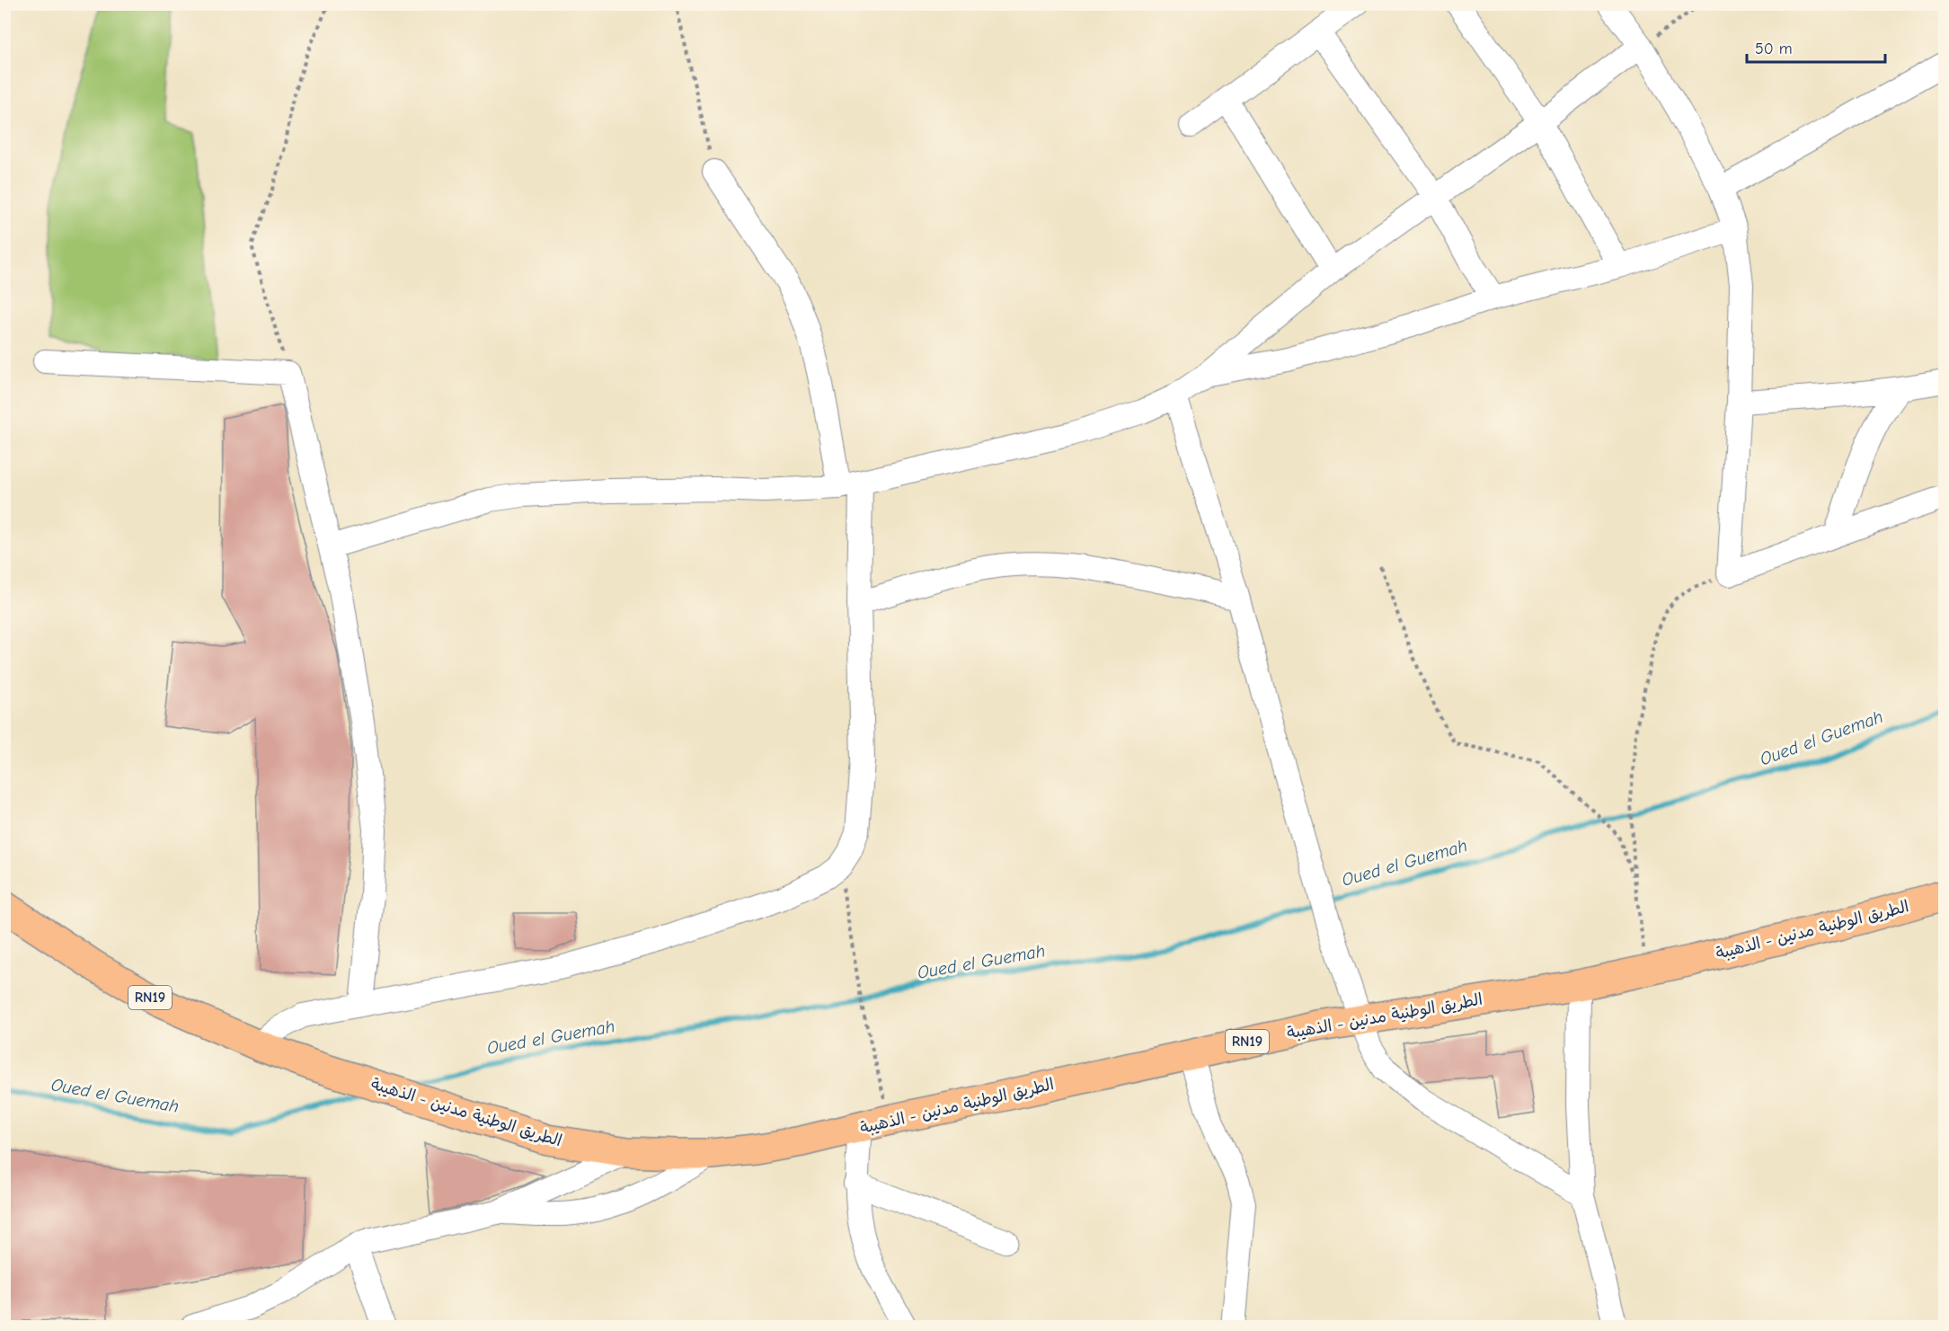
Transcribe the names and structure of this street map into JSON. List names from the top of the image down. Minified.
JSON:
{"streets":{"main road":["الطريق الوطنية مدنين - الذهيبة","RN19"]},"water":["Oued el Guemah"],"scale_bar":"50 m"}
